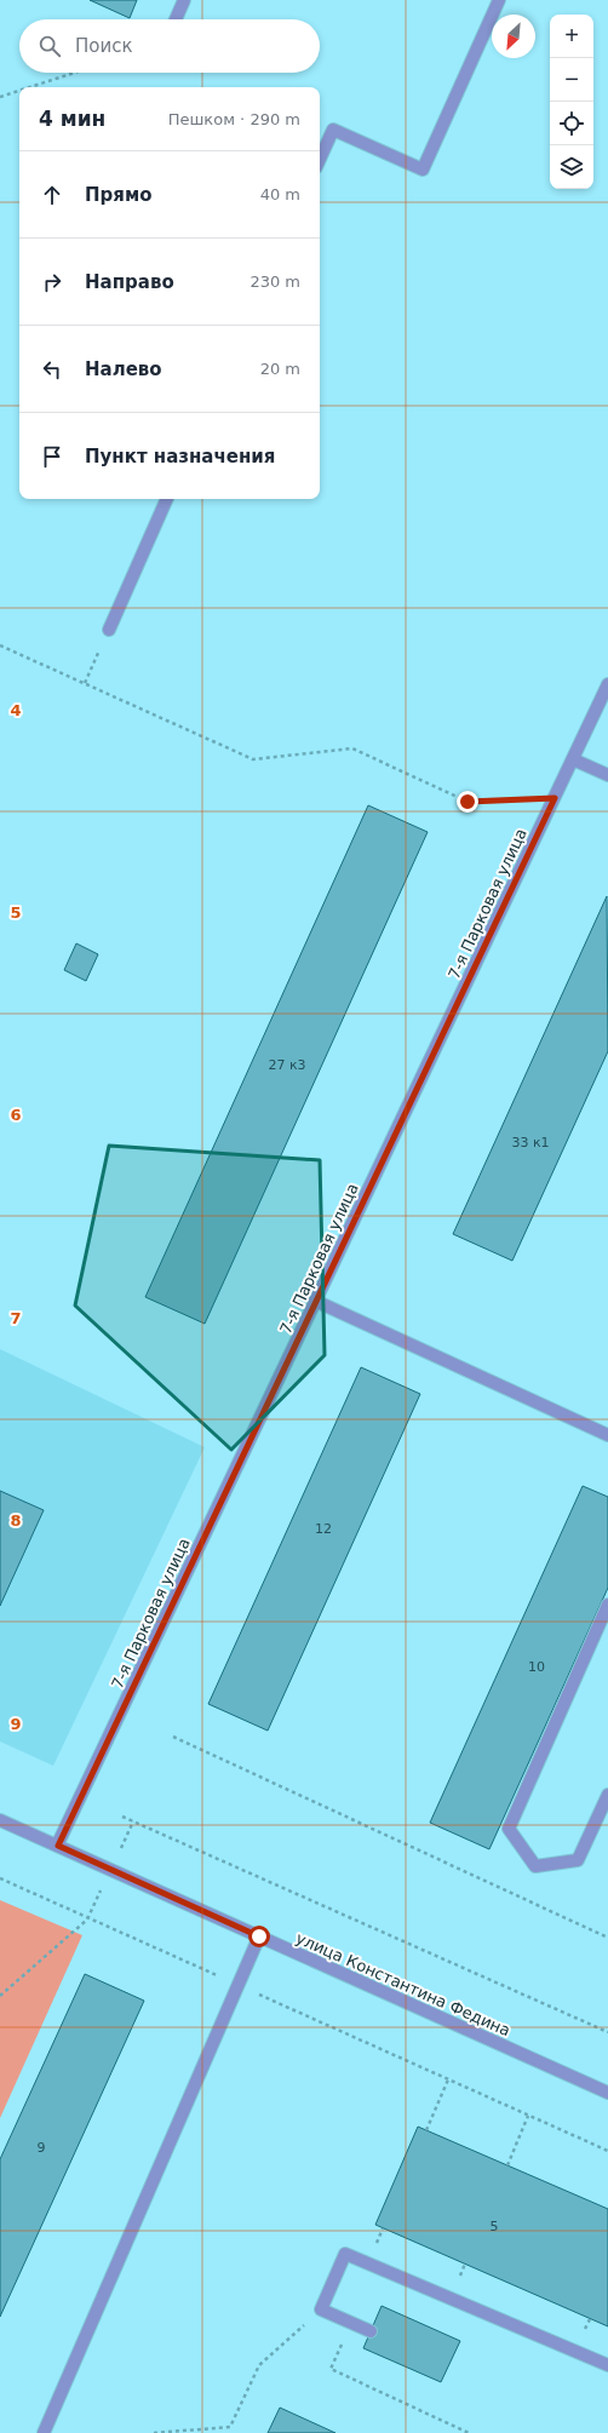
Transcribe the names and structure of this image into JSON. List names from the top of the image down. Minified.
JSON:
{"streets":{"street":["7-я Парковая улица","улица Константина Федина"]},"crossings":[["7-я Парковая улица","улица Константина Федина"]],"house_numbers":["27 к3","33 к1","12","10","9","5"],"north":"bottom left","page":{"map_buttons":["+","−"],"search":"Поиск","heading":["4 мин","Пешком · 290 m"],"list":[["Прямо","40 m"],["Направо","230 m"],["Налево","20 m"],"Пункт назначения"]},"grid":{"rows":["4","5","6","7","8","9"]}}
